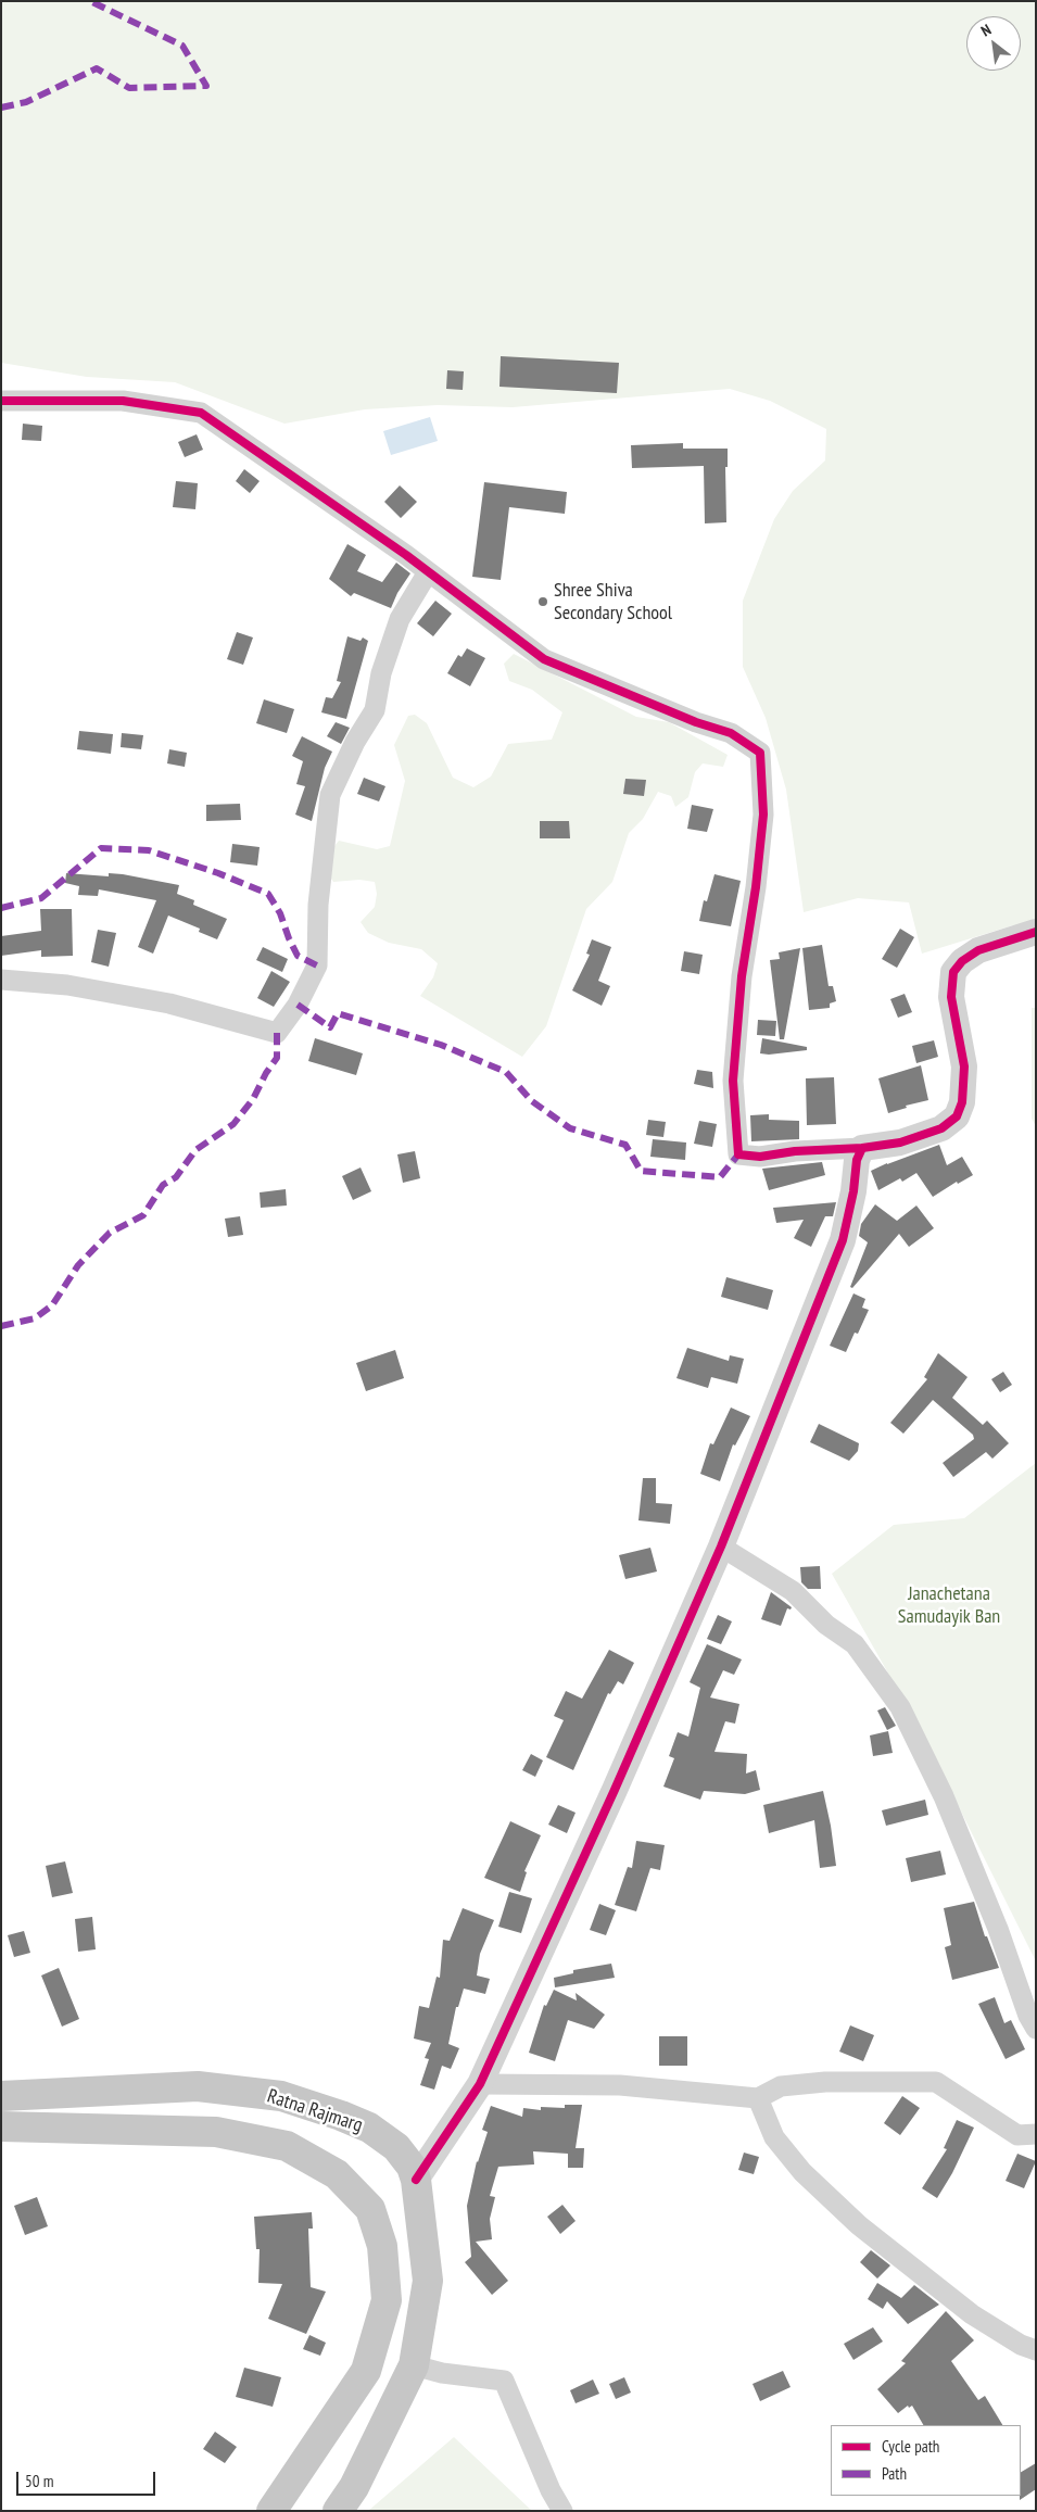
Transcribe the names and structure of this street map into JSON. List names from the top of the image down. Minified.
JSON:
{"streets":{"main road":["Ratna Rajmarg"]},"parks":["Janachetana Samudayik Ban"],"places":["Shree Shiva Secondary School"],"legend":["Cycle path","Path"],"scale_bar":"50 m","north":"top left"}
